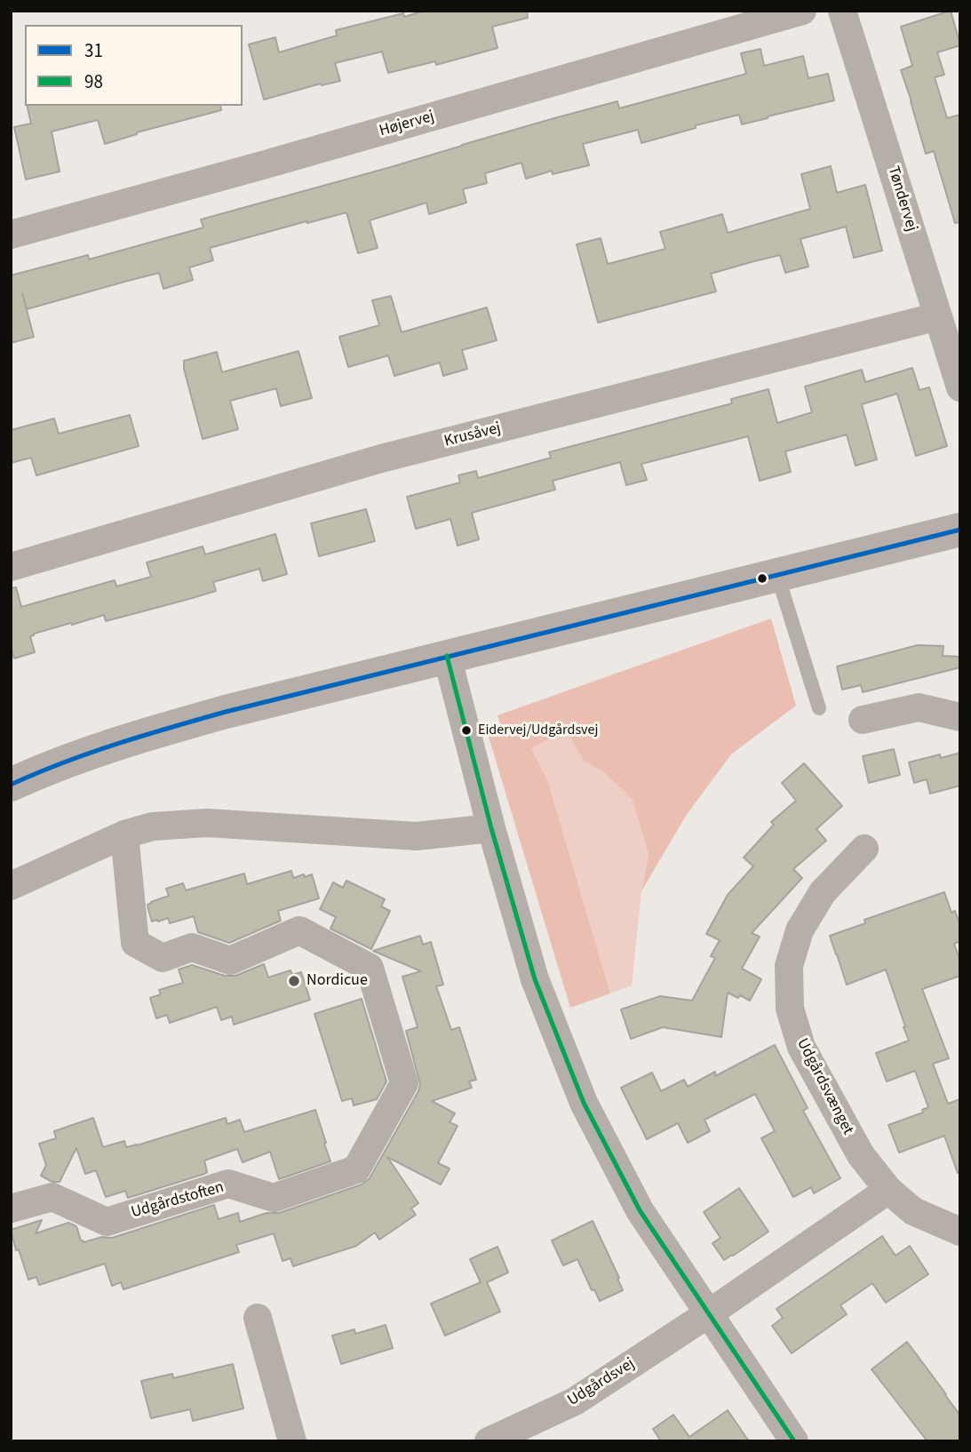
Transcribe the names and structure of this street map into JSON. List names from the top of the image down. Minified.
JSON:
{"streets":{"street":["Højervej","Tøndervej","Krusåvej","Udgårdsvænget","Udgårdstoften","Udgårdsvej"]},"crossings":[["Tøndervej","Krusåvej"]],"places":["Eidervej/Udgårdsvej","Nordicue"],"lines":["transit line 31","transit line 98"],"legend":["31","98"]}
